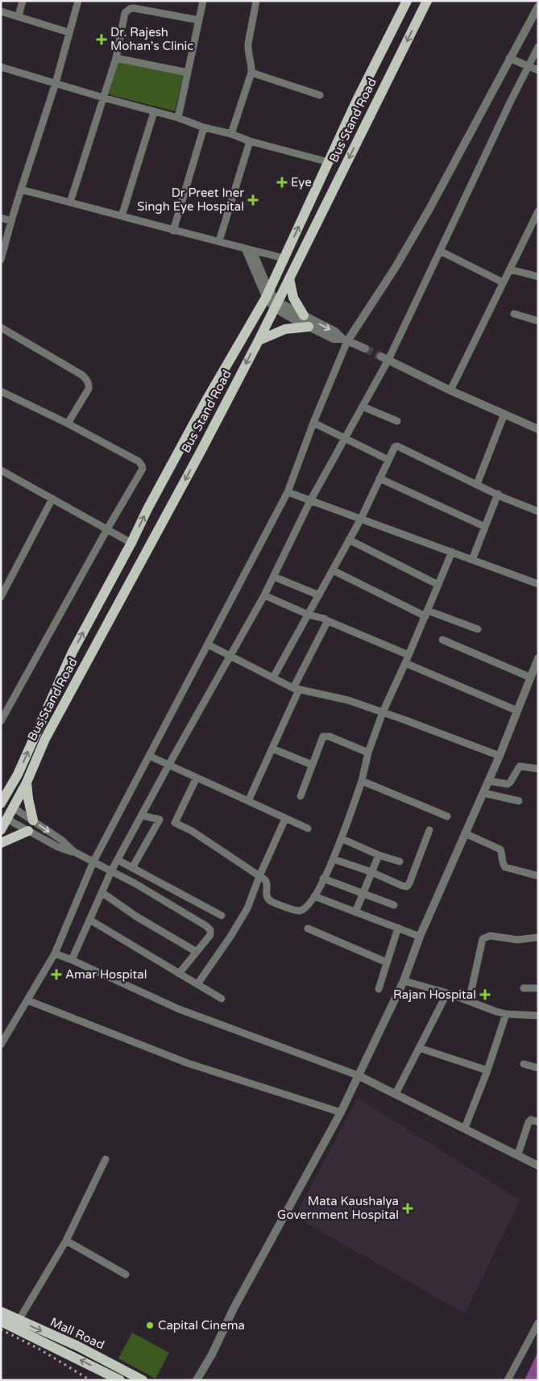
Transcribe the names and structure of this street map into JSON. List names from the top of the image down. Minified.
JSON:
{"streets":{"main road":["Bus Stand Road","Mall Road"]},"places":{"health":["Dr. Rajesh Mohan's Clinic","Eye","Dr Preet Iner Singh Eye Hospital","Amar Hospital","Rajan Hospital","Mata Kaushalya Government Hospital"],"other":["Capital Cinema"]}}
